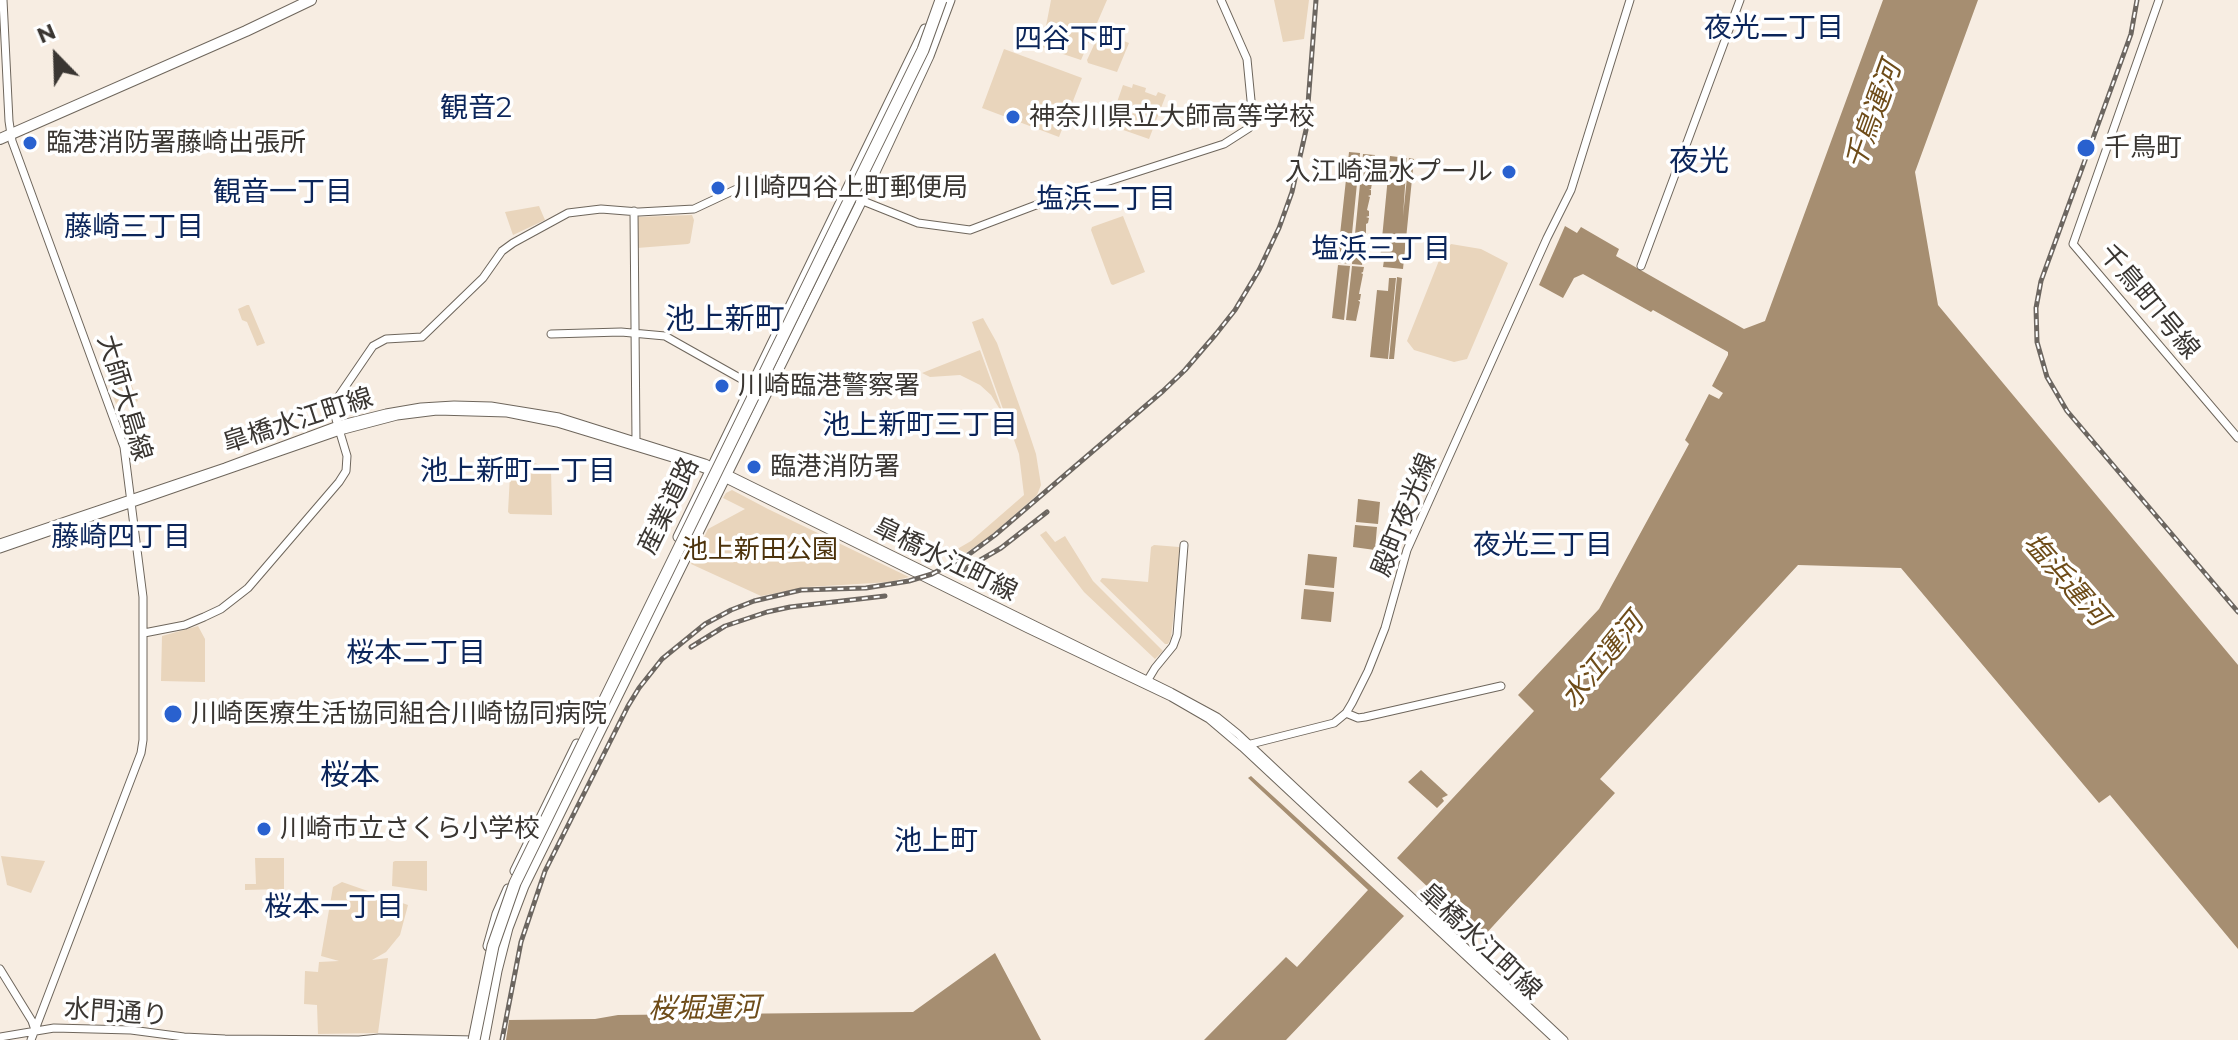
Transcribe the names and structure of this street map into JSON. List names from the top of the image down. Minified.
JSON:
{"streets":{"main road":["産業道路"],"street":["千鳥町1号線","大師大島線","皐橋水江町線","殿町夜光線","水門通り"]},"crossings":[["大師大島線","皐橋水江町線"],["大師大島線","水門通り"],["皐橋水江町線","産業道路"],["産業道路","水門通り"]],"districts":["夜光二丁目","四谷下町","観音2","夜光","観音一丁目","塩浜二丁目","藤崎三丁目","塩浜三丁目","池上新町","池上新町三丁目","池上新町一丁目","藤崎四丁目","夜光三丁目","桜本二丁目","桜本","池上町","桜本一丁目"],"water":["千鳥運河","塩浜運河","水江運河","桜堀運河"],"parks":["池上新田公園"],"places":["神奈川県立大師高等学校","臨港消防署藤崎出張所","千鳥町","入江崎温水プール","川崎四谷上町郵便局","川崎臨港警察署","臨港消防署","川崎医療生活協同組合川崎協同病院","川崎市立さくら小学校"],"north":"top left"}
